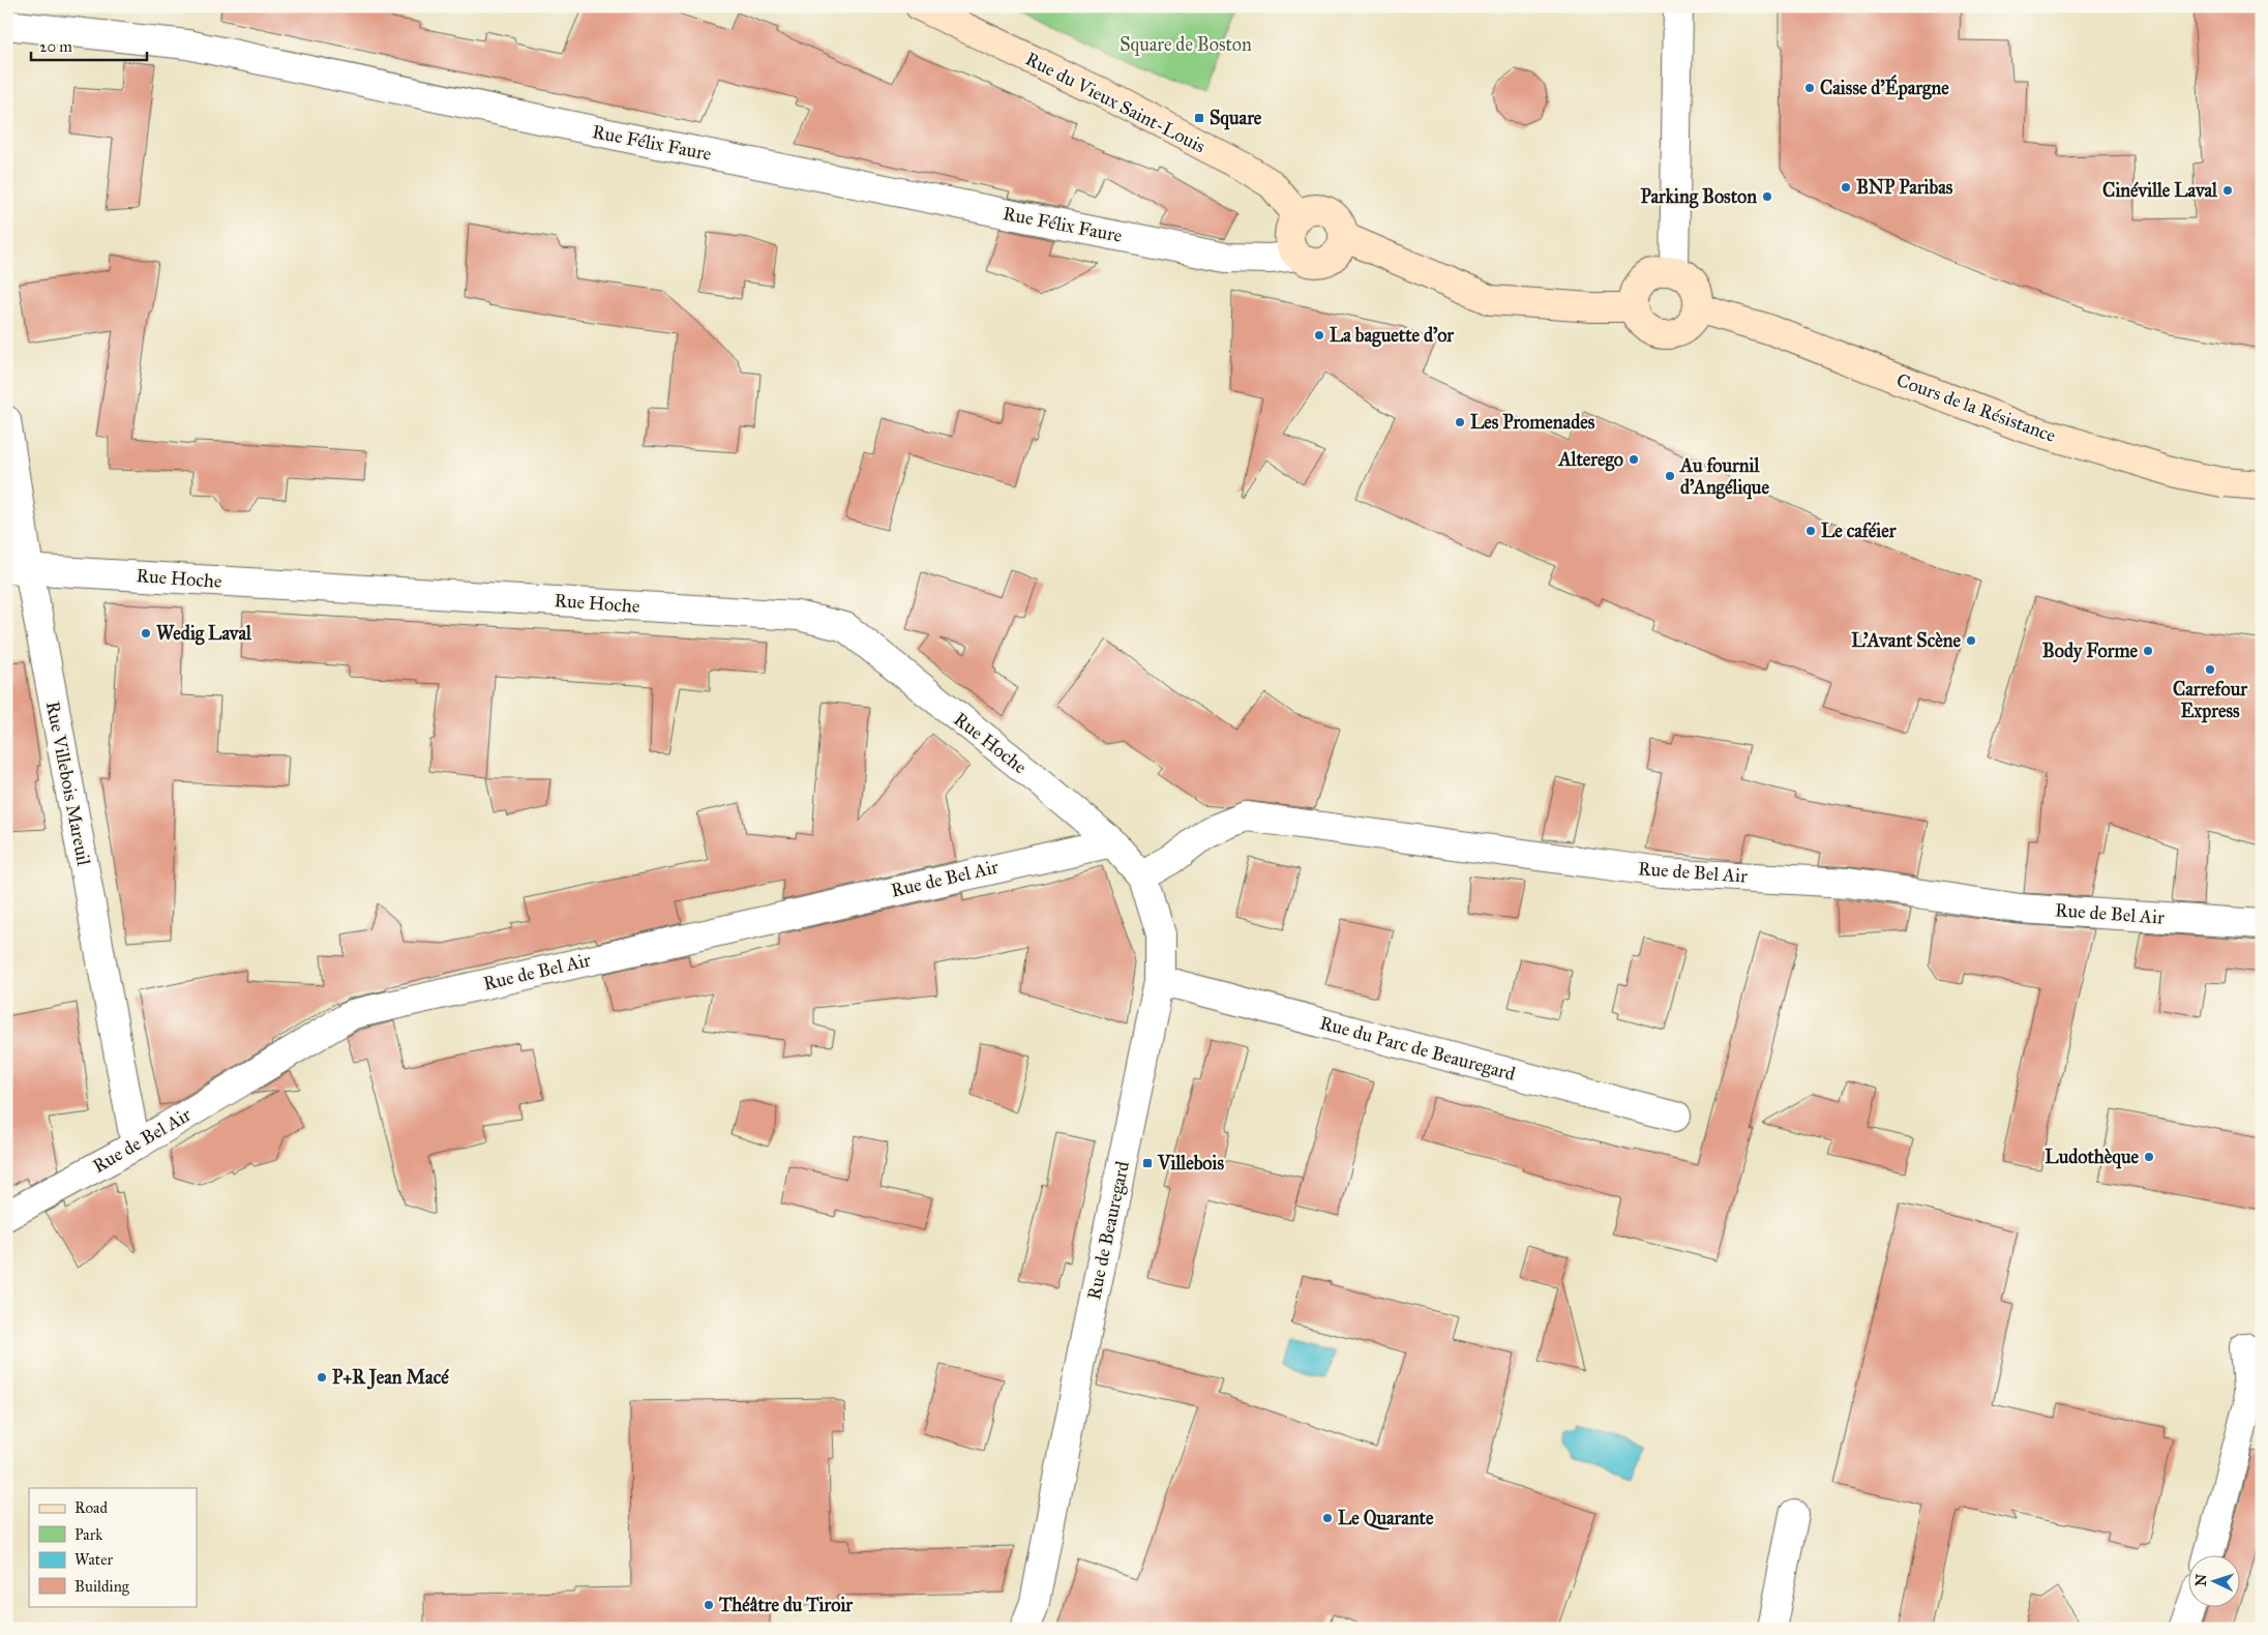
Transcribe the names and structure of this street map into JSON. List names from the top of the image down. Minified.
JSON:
{"streets":{"main road":["Rue du Vieux Saint-Louis","Cours de la Résistance"],"street":["Rue Félix Faure","Rue Hoche","Rue Villebois Mareuil","Rue de Bel Air","Rue du Parc de Beauregard","Rue de Beauregard"]},"crossings":[["Rue du Vieux Saint-Louis","Rue Félix Faure"],["Rue Hoche","Rue Villebois Mareuil"],["Rue Hoche","Rue de Bel Air"],["Rue Hoche","Rue de Beauregard"],["Rue Villebois Mareuil","Rue de Bel Air"],["Rue de Bel Air","Rue de Beauregard"],["Rue du Parc de Beauregard","Rue de Beauregard"]],"parks":["Square de Boston"],"places":{"other":["Caisse d'Épargne","BNP Paribas","Cinéville Laval","Parking Boston","La baguette d'or","Les Promenades","Alterego","Au fournil d'Angélique","Le caféier","Wedig Laval","L'Avant Scène","Body Forme","Carrefour Express","Ludothèque","P+R Jean Macé","Le Quarante","Théâtre du Tiroir"],"transit":["Square","Villebois"]},"legend":["Road","Park","Water","Building"],"scale_bar":"20 m","north":"left"}
